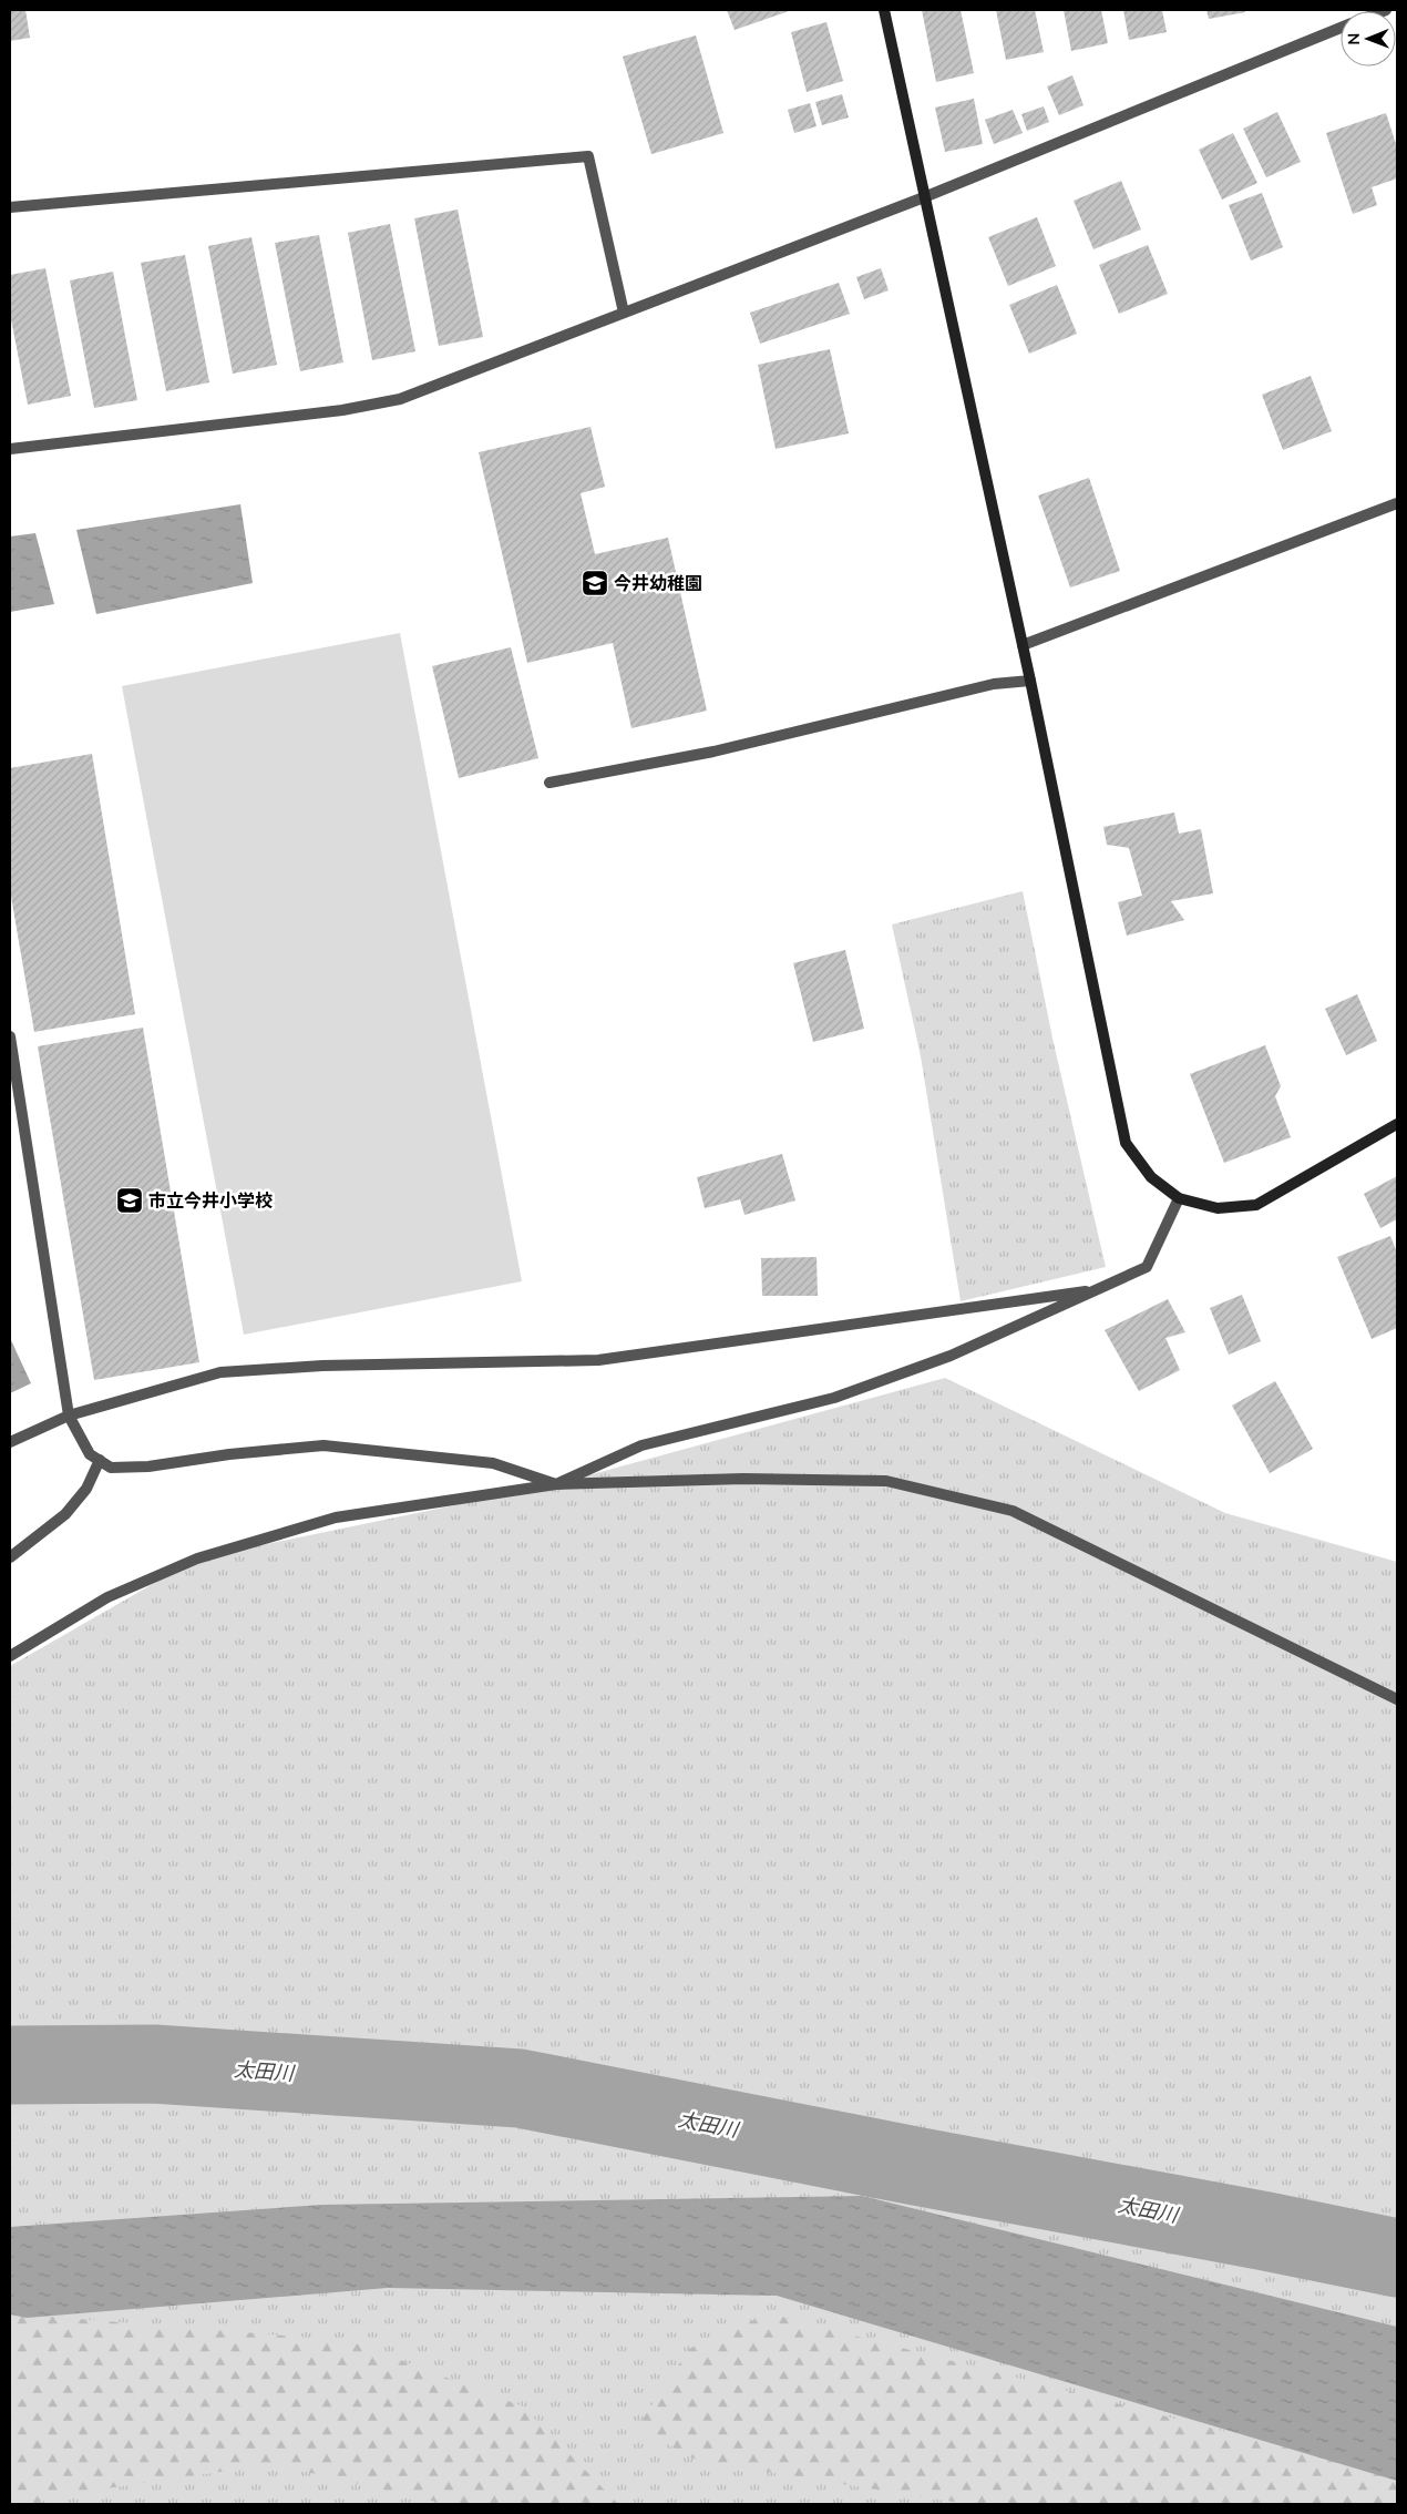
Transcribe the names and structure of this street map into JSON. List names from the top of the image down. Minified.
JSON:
{"water":["太田川"],"places":{"school or university":["今井幼稚園","市立今井小学校"]},"north":"left"}
